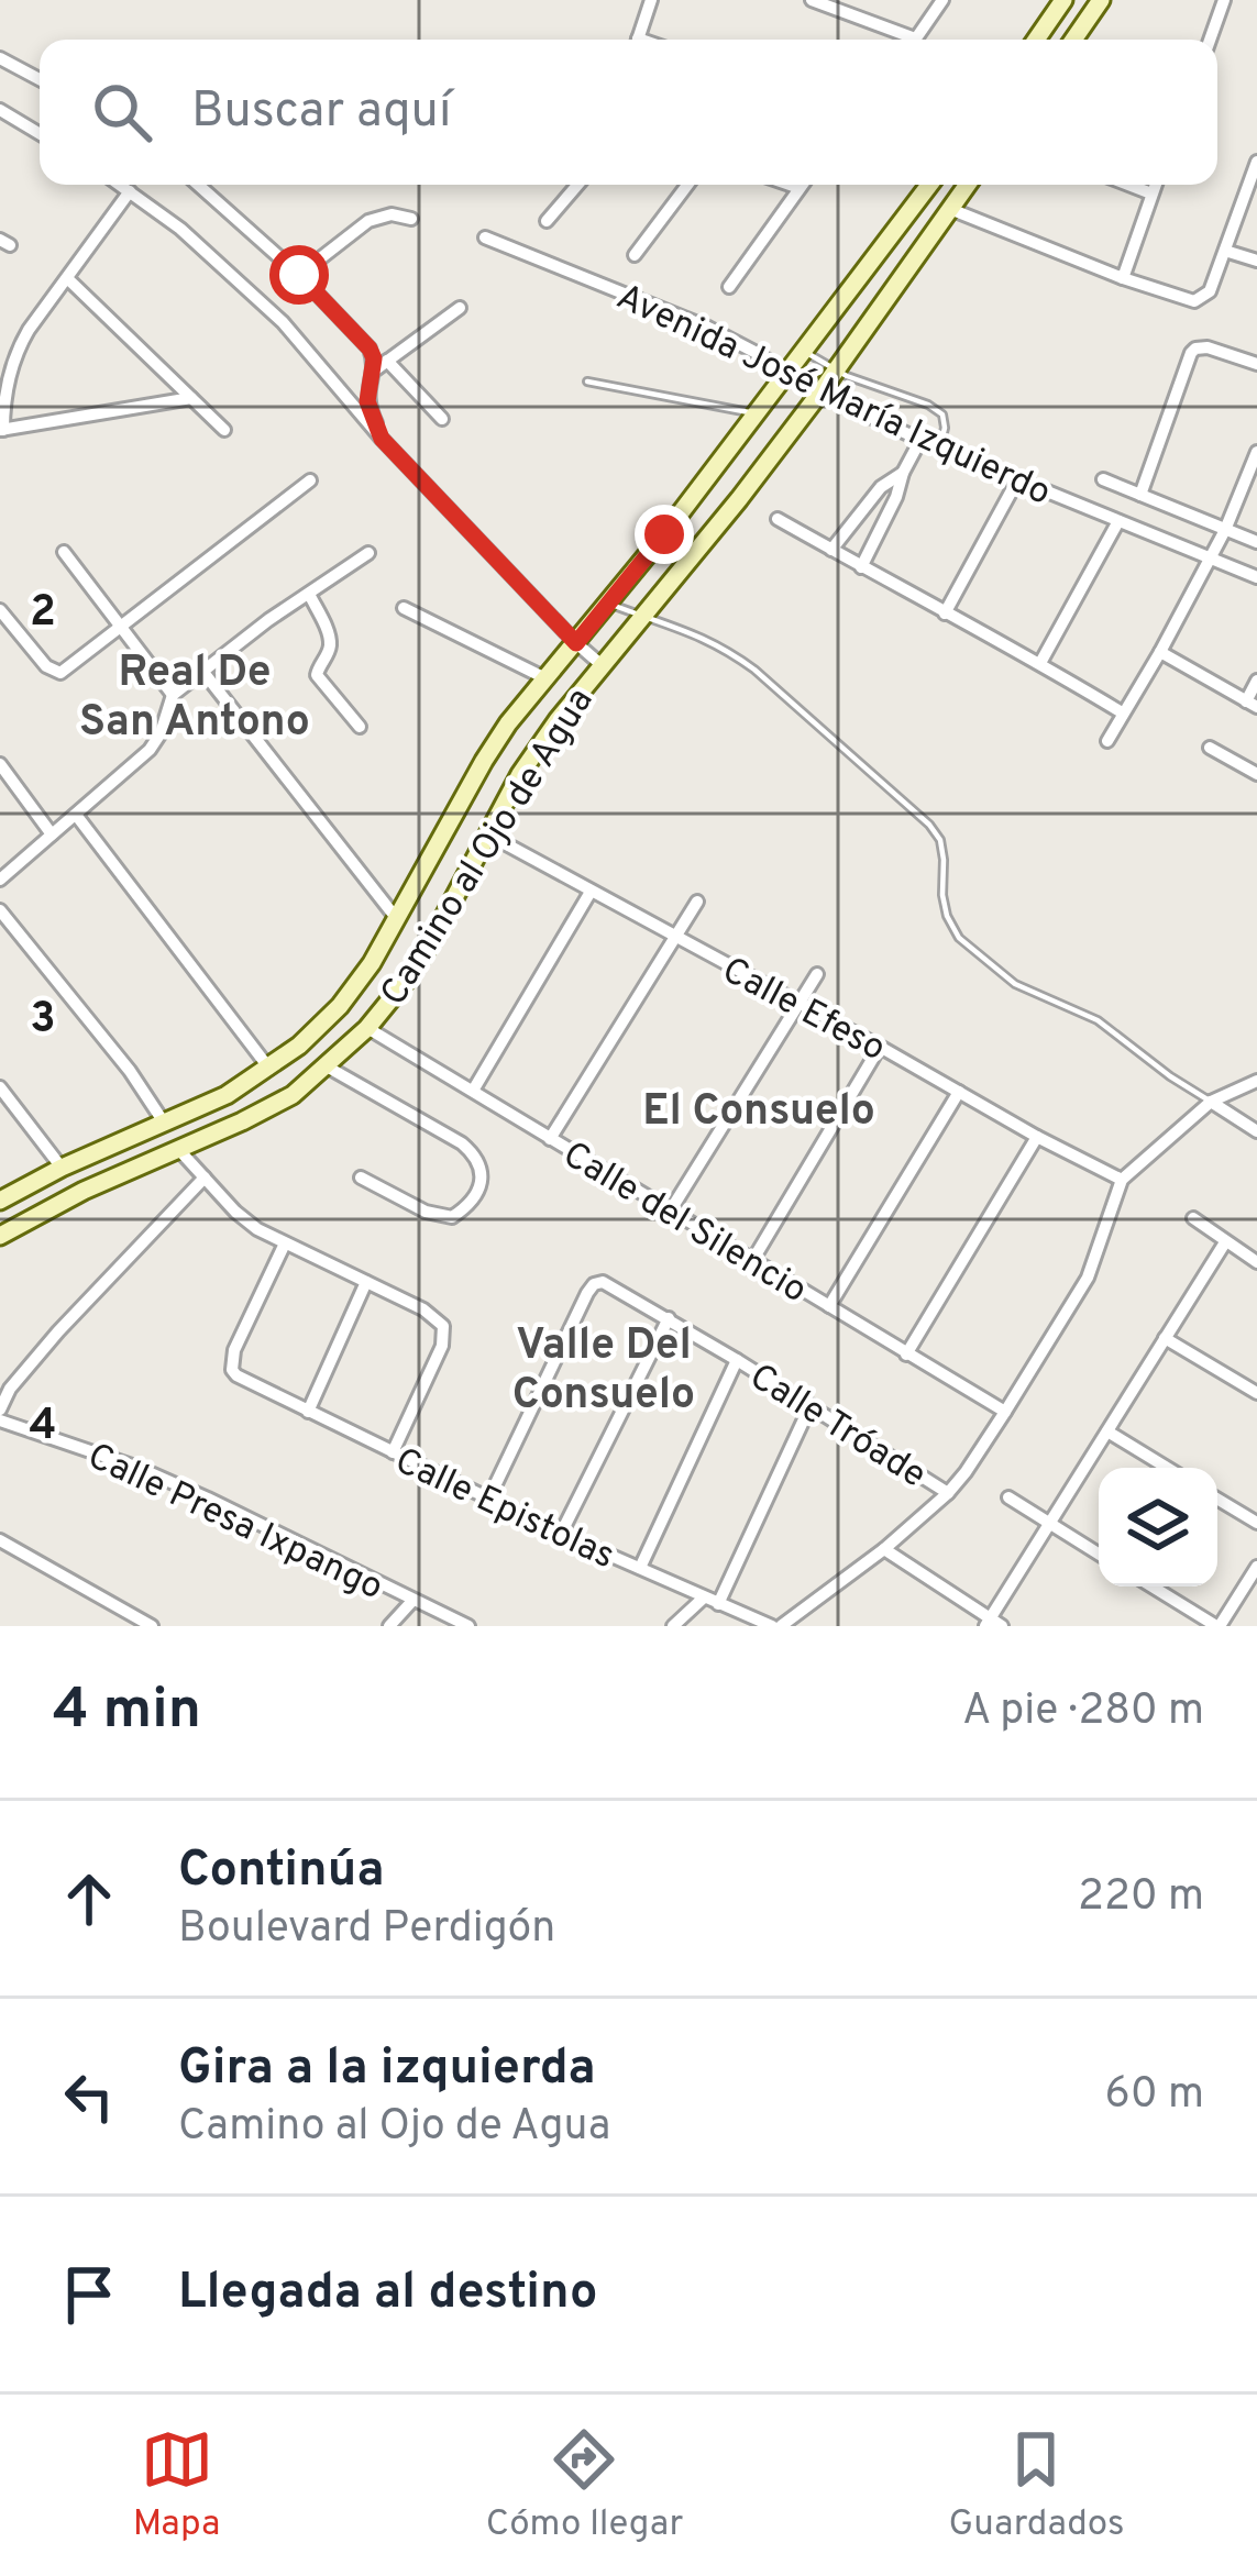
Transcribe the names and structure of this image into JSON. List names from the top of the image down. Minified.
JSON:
{"streets":{"street":["Avenida José María Izquierdo","Camino al Ojo de Agua","Calle Efeso","Calle del Silencio","Calle Tróade","Calle Epistolas","Calle Presa Ixpango"]},"crossings":[["Avenida José María Izquierdo","Camino al Ojo de Agua"],["Camino al Ojo de Agua","Calle Efeso"],["Camino al Ojo de Agua","Calle del Silencio"],["Calle Tróade","Calle Epistolas"]],"districts":["Real De San Antono","El Consuelo","Valle Del Consuelo"],"page":{"search":"Buscar aquí","heading":["4 min","A pie · 280 m"],"list":[["Continúa","Boulevard Perdigón","220 m"],["Gira a la izquierda","Camino al Ojo de Agua","60 m"],"Llegada al destino"],"nav":["Mapa","Cómo llegar","Guardados"]},"grid":{"rows":["2","3","4"]}}
